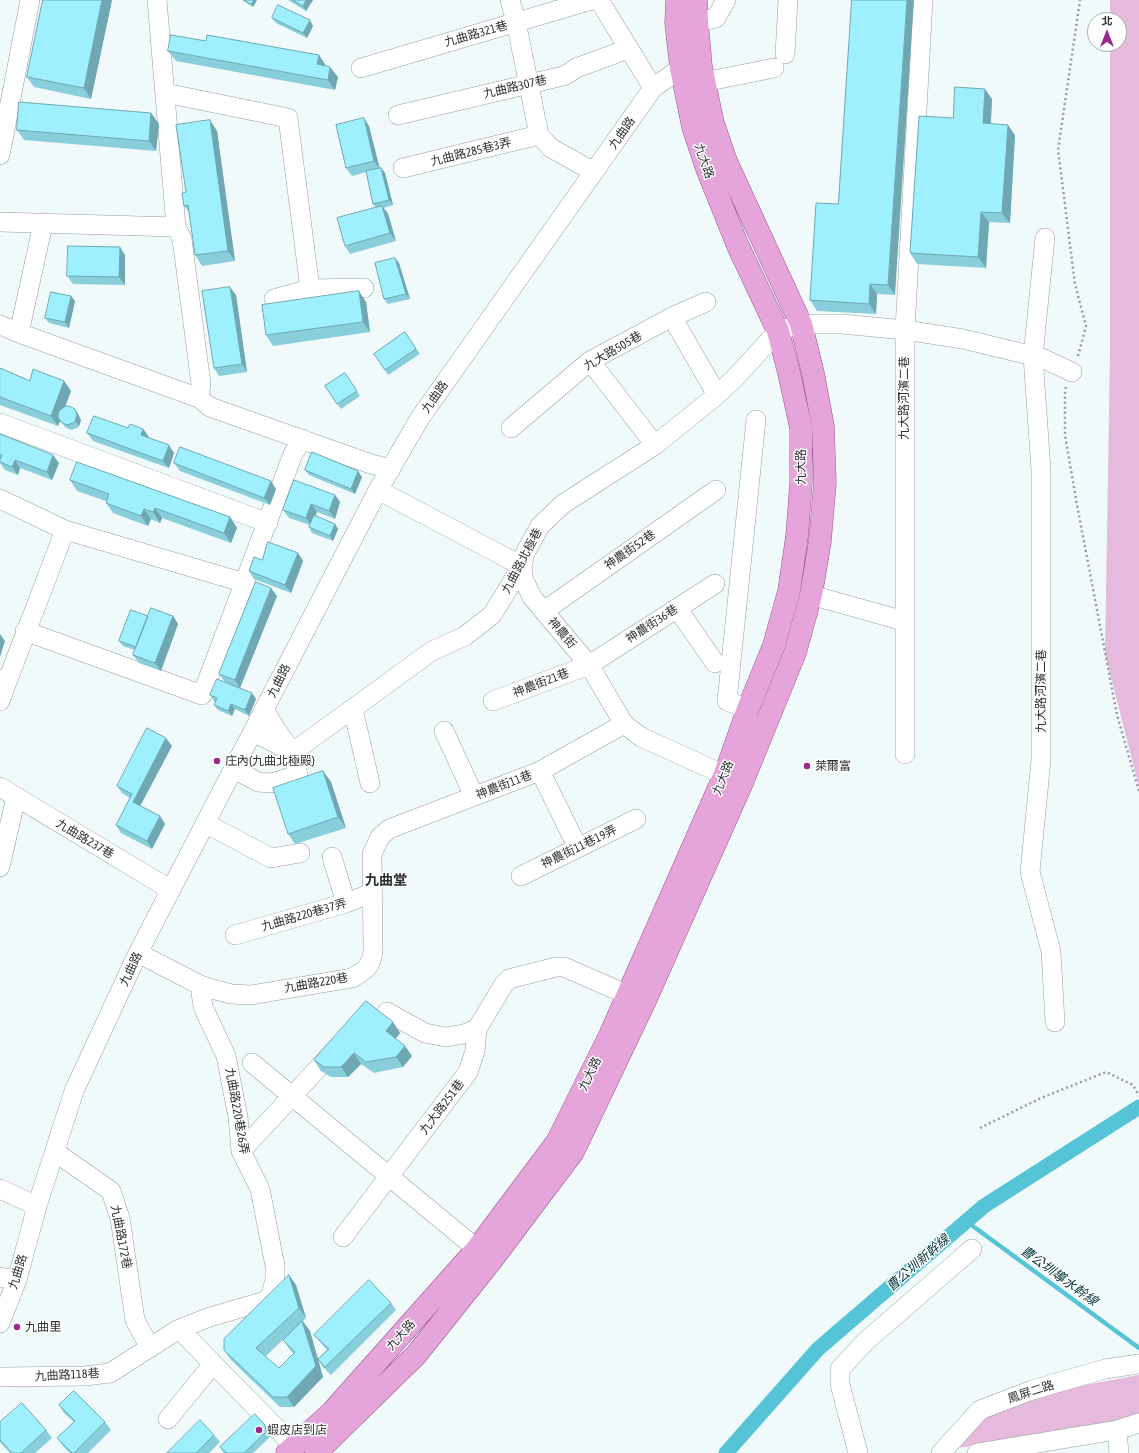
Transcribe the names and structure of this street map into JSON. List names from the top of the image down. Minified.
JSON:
{"streets":{"main road":["九大路"],"street":["九曲路321巷","九曲路307巷","九曲路","九曲路285巷3弄","九大路505巷","九大路河濱二巷","神農街52巷","九曲路北極巷","神農街36巷","神農街","神農街21巷","神農街11巷","九曲路237巷","神農街11巷19弄","九曲路220巷37弄","九曲路220巷","九大路251巷","九曲路220巷26弄","九曲路172巷","九曲路118巷","鳳屏二路"]},"crossings":[["九曲路","九大路"],["九曲路","九曲路237巷"],["九曲路","九曲路220巷"],["九曲路","九曲路172巷"],["九大路","九曲路北極巷"],["九大路","神農街"],["神農街52巷","神農街"],["九曲路北極巷","神農街"],["神農街36巷","神農街"],["神農街36巷","神農街21巷"],["神農街","神農街21巷"],["神農街","神農街11巷"],["神農街11巷","九曲路220巷"],["九曲路220巷37弄","九曲路220巷"],["九曲路220巷","九曲路220巷26弄"],["九曲路220巷26弄","九曲路172巷"],["九曲路220巷26弄","九曲路118巷"],["九曲路172巷","九曲路118巷"]],"districts":["九曲堂"],"water":["曹公圳新幹線","曹公圳導水幹線"],"places":["庄內(九曲北極殿)","萊爾富","九曲里","蝦皮店到店"],"north":"top"}
